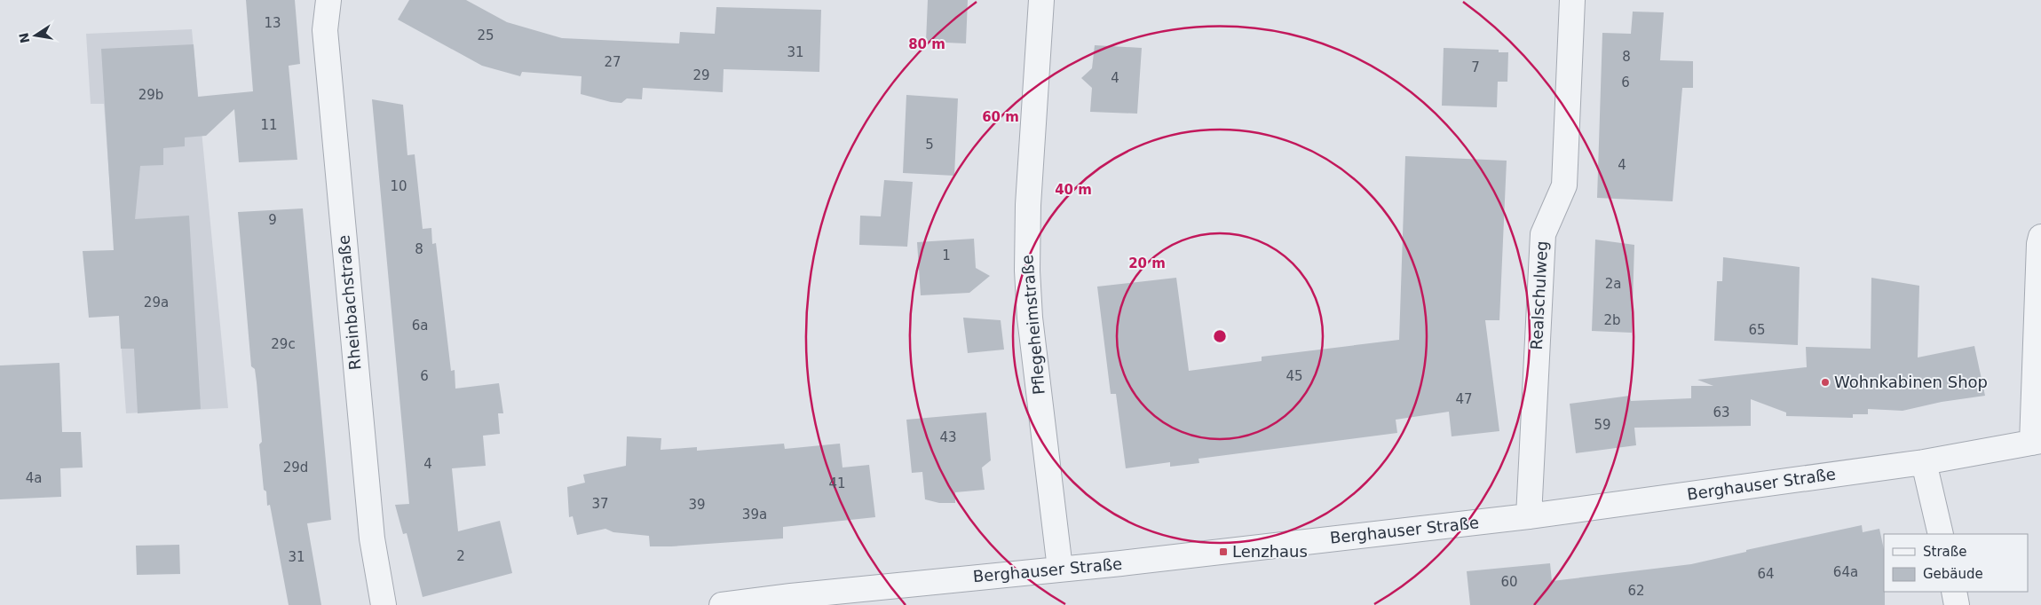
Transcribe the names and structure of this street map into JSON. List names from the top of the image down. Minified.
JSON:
{"streets":{"street":["Realschulweg","Rheinbachstraße","Pflegeheimstraße","Berghauser Straße"]},"crossings":[["Realschulweg","Berghauser Straße"],["Pflegeheimstraße","Berghauser Straße"]],"places":{"other":["Wohnkabinen Shop"],"transit":["Lenzhaus"]},"house_numbers":["13","25","31","8","27","7","29","4","6","29b","11","5","4","10","9","8","1","2a","29a","2b","6a","65","29c","6","45","47","63","59","43","4","29d","4a","41","37","39","39a","2","31","64a","64","60","62"],"legend":["Straße","Gebäude"],"north":"left","rings":["80 m","60 m","40 m","20 m"]}
